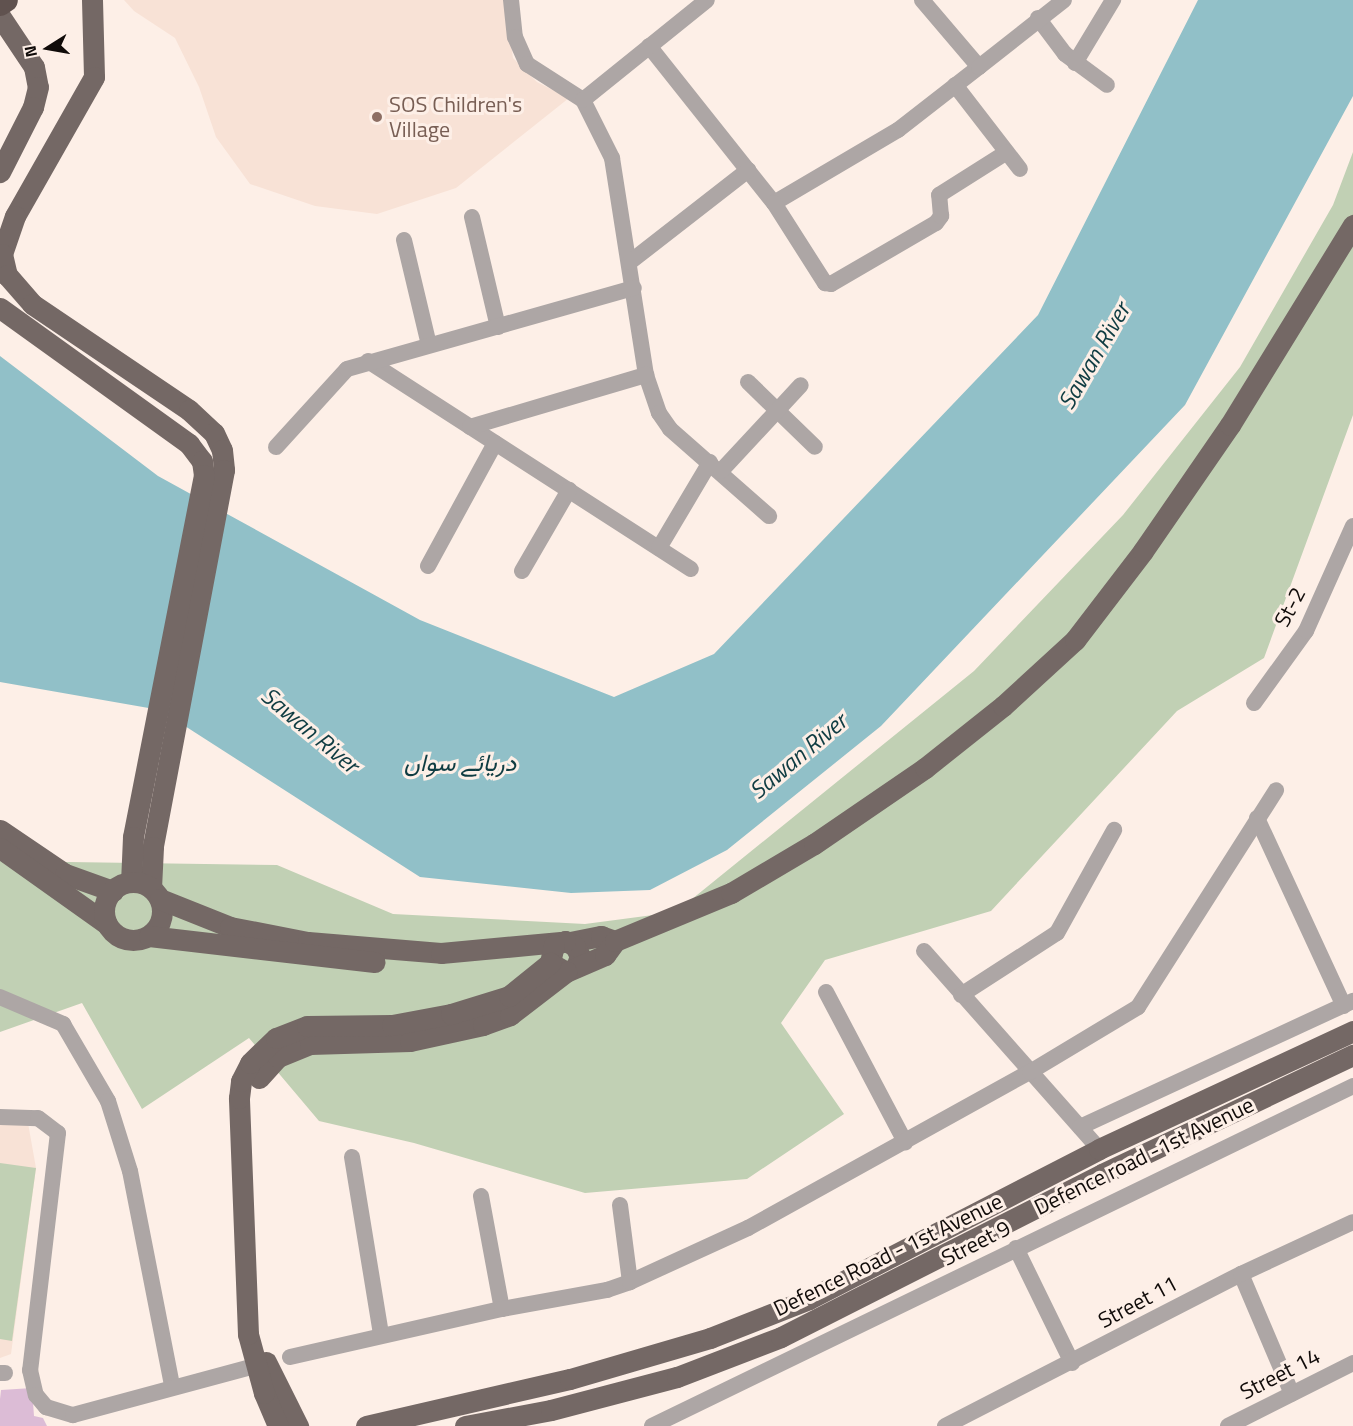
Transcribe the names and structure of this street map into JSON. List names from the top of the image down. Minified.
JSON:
{"streets":{"main road":["Defence road -1st Avenue","Defence Road - 1st Avenue"],"street":["St-2","Street 9","Street 11","Street 14"]},"water":["Sawan River","دریائے سواں"],"places":["SOS Children's Village"],"north":"left"}
